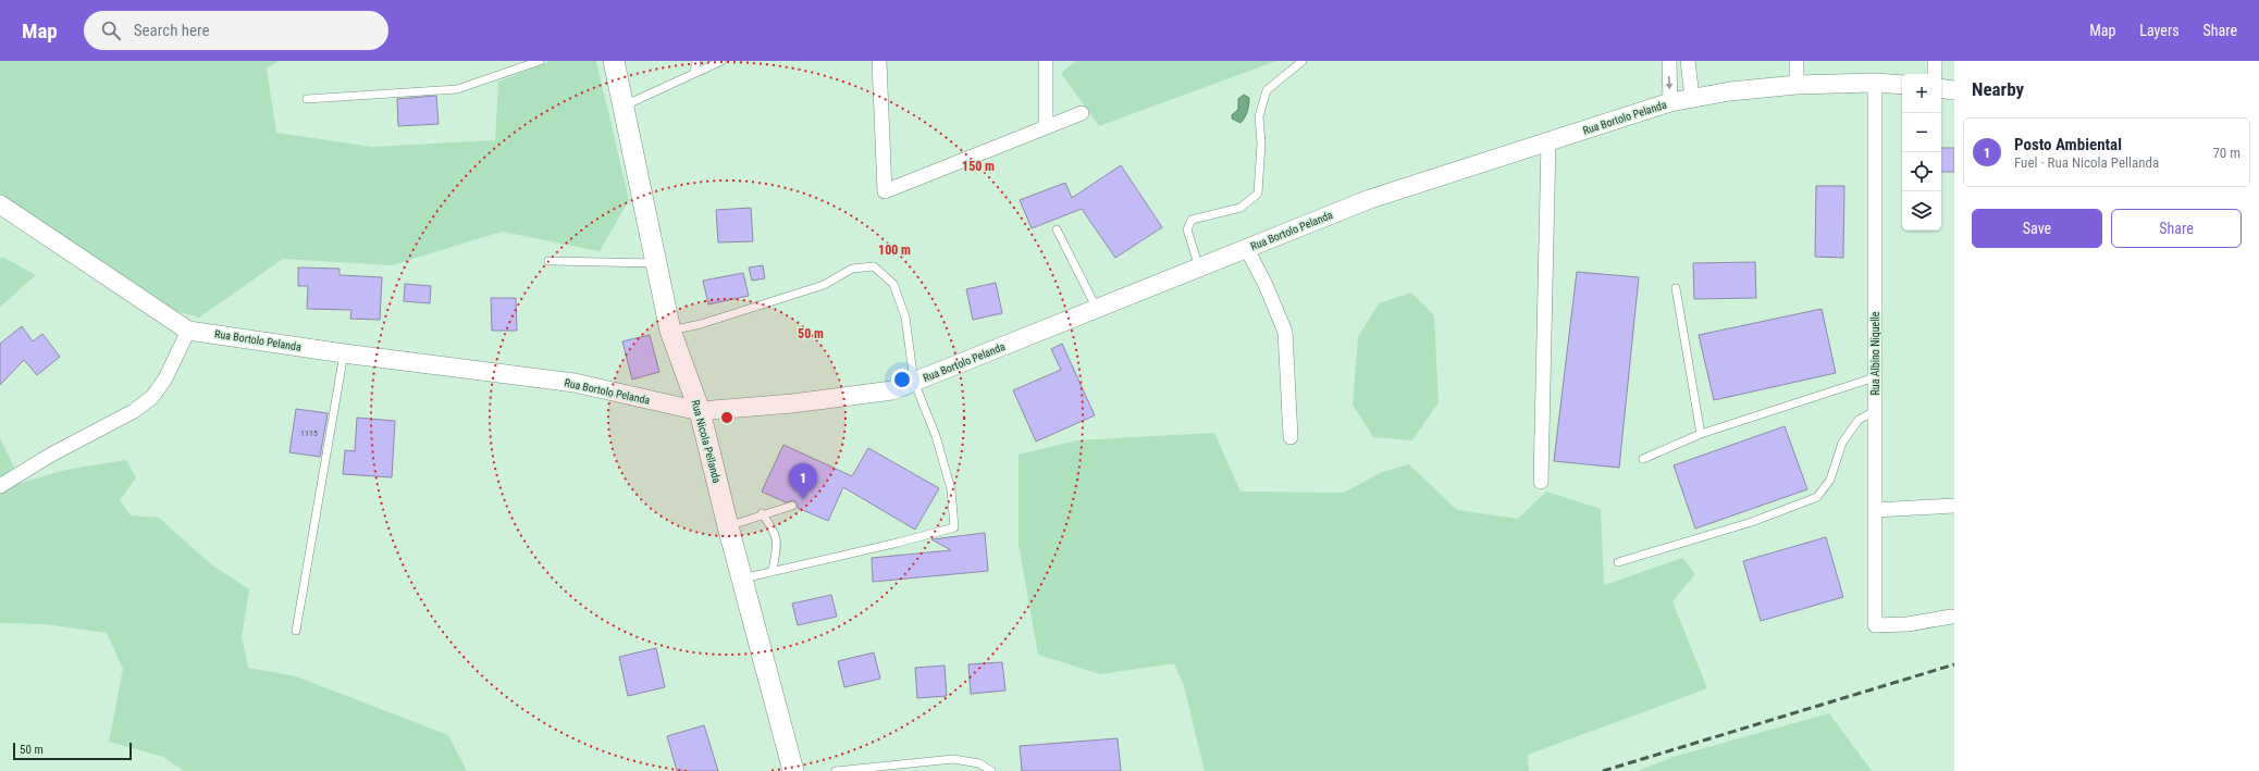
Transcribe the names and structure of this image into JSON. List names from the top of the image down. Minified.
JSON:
{"streets":{"main road":["Rua Nicola Pellanda"],"street":["Rua Bortolo Pelanda","Rua Albino Niquelle"]},"crossings":[["Rua Bortolo Pelanda","Rua Albino Niquelle"],["Rua Bortolo Pelanda","Rua Nicola Pellanda"]],"house_numbers":["1115"],"scale_bar":"50 m","page":{"header":"Map","search":"Search here","nav":["Map","Layers","Share"],"heading":"Nearby","map_buttons":["+","−"],"list":[{"mark":"1","name":"Posto Ambiental","note":"Fuel · Rua Nicola Pellanda","value":"70 m"}],"buttons":["Save","Share"],"pins":"1","scale":"50 m"},"rings":["150 m","100 m","50 m"]}
